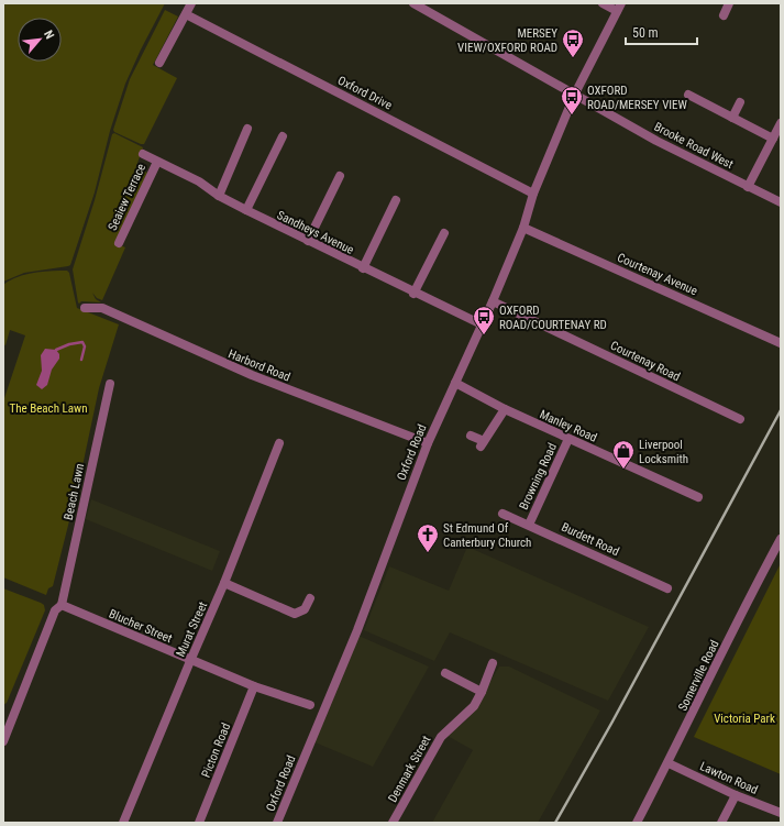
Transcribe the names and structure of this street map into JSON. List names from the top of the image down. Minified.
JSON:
{"streets":{"street":["Oxford Drive","Brooke Road West","Seaiew Terrace","Sandheys Avenue","Courtenay Avenue","Courtenay Road","Harbord Road","Manley Road","Oxford Road","Browning Road","Beach Lawn","Burdett Road","Blucher Street","Murat Street","Somerville Road","Picton Road","Denmark Street","Lawton Road"]},"crossings":[["Oxford Drive","Oxford Road"],["Brooke Road West","Oxford Road"],["Seaiew Terrace","Sandheys Avenue"],["Sandheys Avenue","Oxford Road"],["Courtenay Avenue","Oxford Road"],["Courtenay Road","Oxford Road"],["Harbord Road","Oxford Road"],["Manley Road","Oxford Road"],["Manley Road","Browning Road"],["Browning Road","Burdett Road"],["Beach Lawn","Blucher Street"],["Blucher Street","Murat Street"],["Blucher Street","Picton Road"],["Somerville Road","Lawton Road"]],"parks":["The Beach Lawn","Victoria Park"],"places":{"bus stop":["MERSEY VIEW/OXFORD ROAD","OXFORD ROAD/MERSEY VIEW","OXFORD ROAD/COURTENAY RD"],"shop":["Liverpool Locksmith"],"church":["St Edmund Of Canterbury Church"]},"scale_bar":"50 m","north":"top right"}
